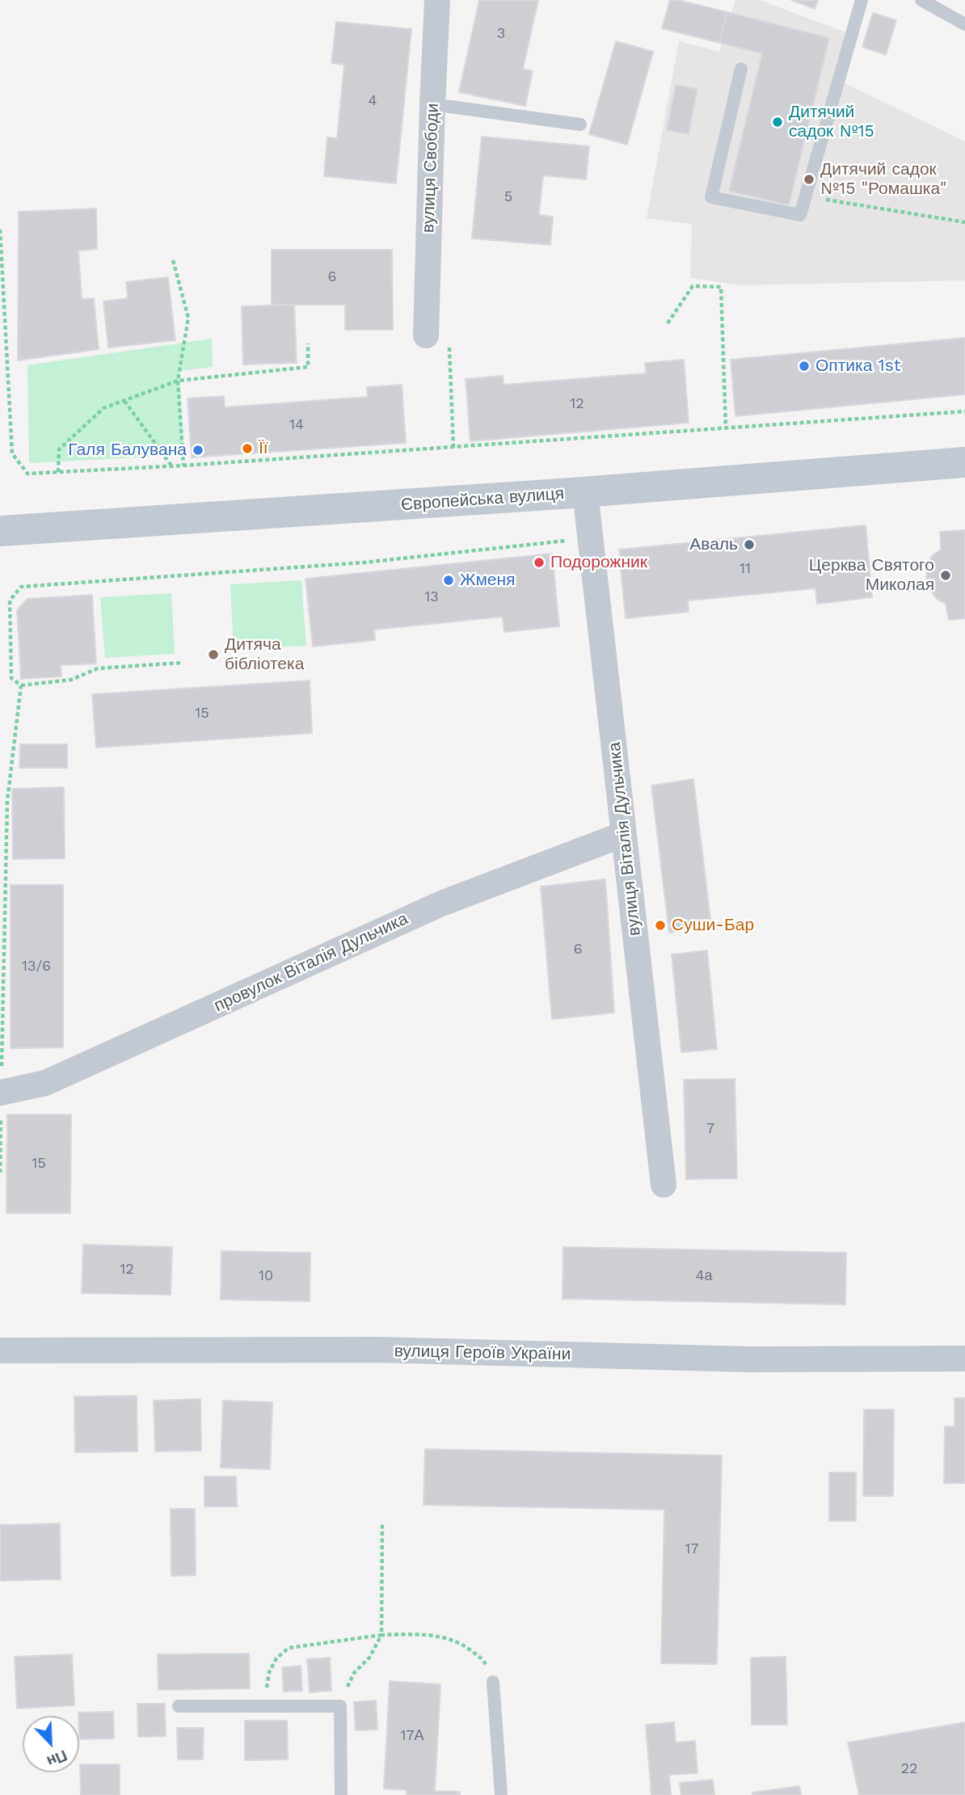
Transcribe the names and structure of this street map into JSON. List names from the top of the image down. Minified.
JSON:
{"streets":{"street":["вулиця Свободи","Європейська вулиця","вулиця Віталія Дульчика","провулок Віталія Дульчика","вулиця Героїв України"]},"crossings":[["Європейська вулиця","вулиця Віталія Дульчика"],["вулиця Віталія Дульчика","провулок Віталія Дульчика"]],"places":["Дитячий садок №15","Дитячий садок №15 \"Ромашка\"","Оптика 1st","Її","Галя Балувана","Аваль","Подорожник","Церква Святого Миколая","Жменя","Дитяча бібліотека","Суши-Бар"],"house_numbers":["3","4","5","6","12","14","11","13","15","6","13/6","7","15","12","10","4а","17","17А","22"],"north":"bottom right"}
